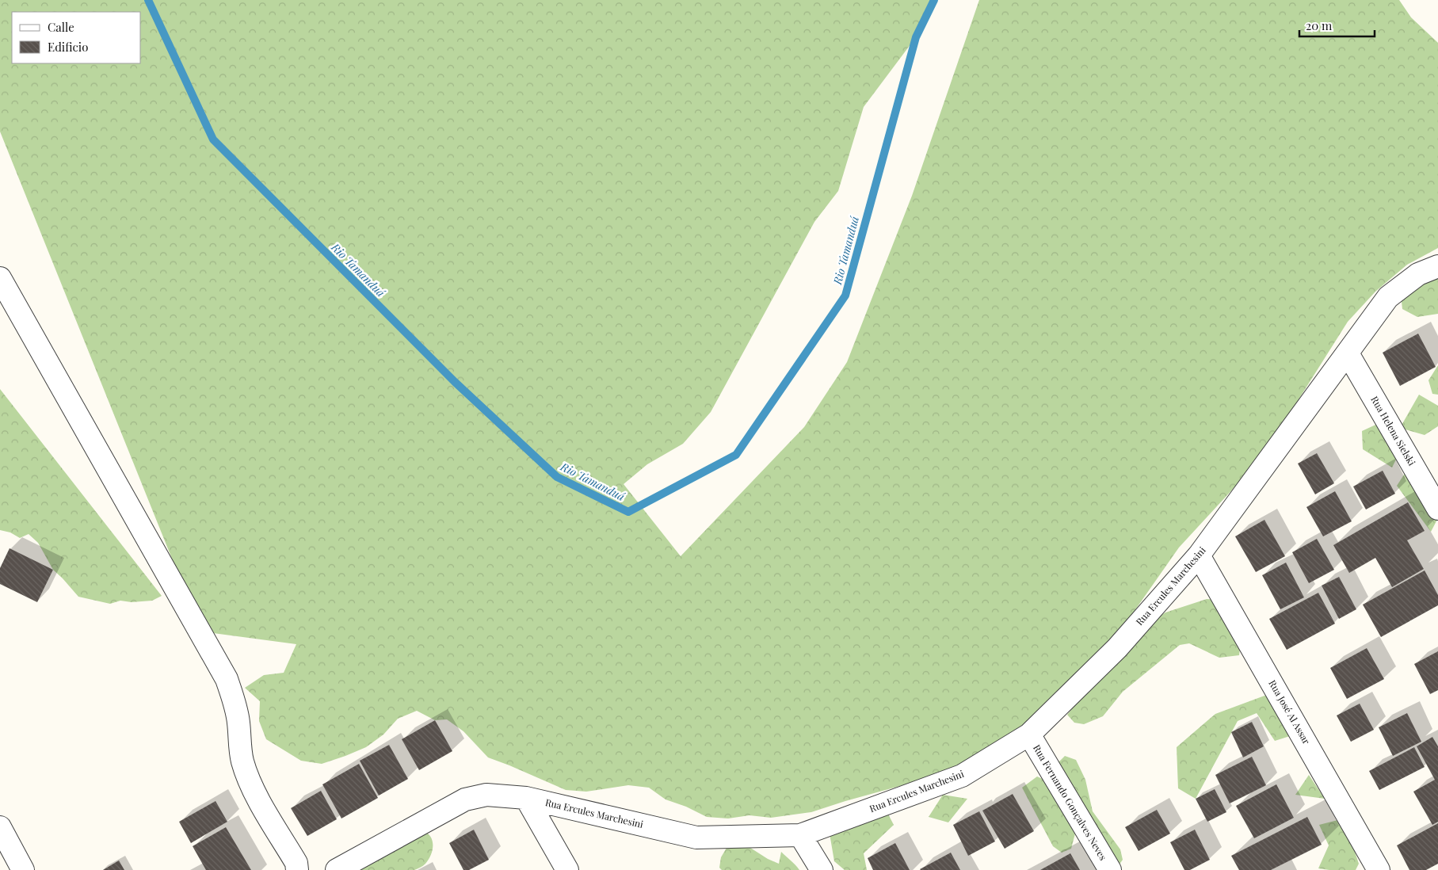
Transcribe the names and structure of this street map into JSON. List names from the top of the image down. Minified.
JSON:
{"streets":{"street":["Rua Helena Sielski","Rua Ercules Marchesini","Rua José Al Assar","Rua Fernando Gonçalves Neves"]},"crossings":[["Rua Helena Sielski","Rua Ercules Marchesini"],["Rua Ercules Marchesini","Rua José Al Assar"],["Rua Ercules Marchesini","Rua Fernando Gonçalves Neves"]],"water":["Rio Tamanduá"],"legend":["Calle","Edificio"],"scale_bar":"20 m"}
